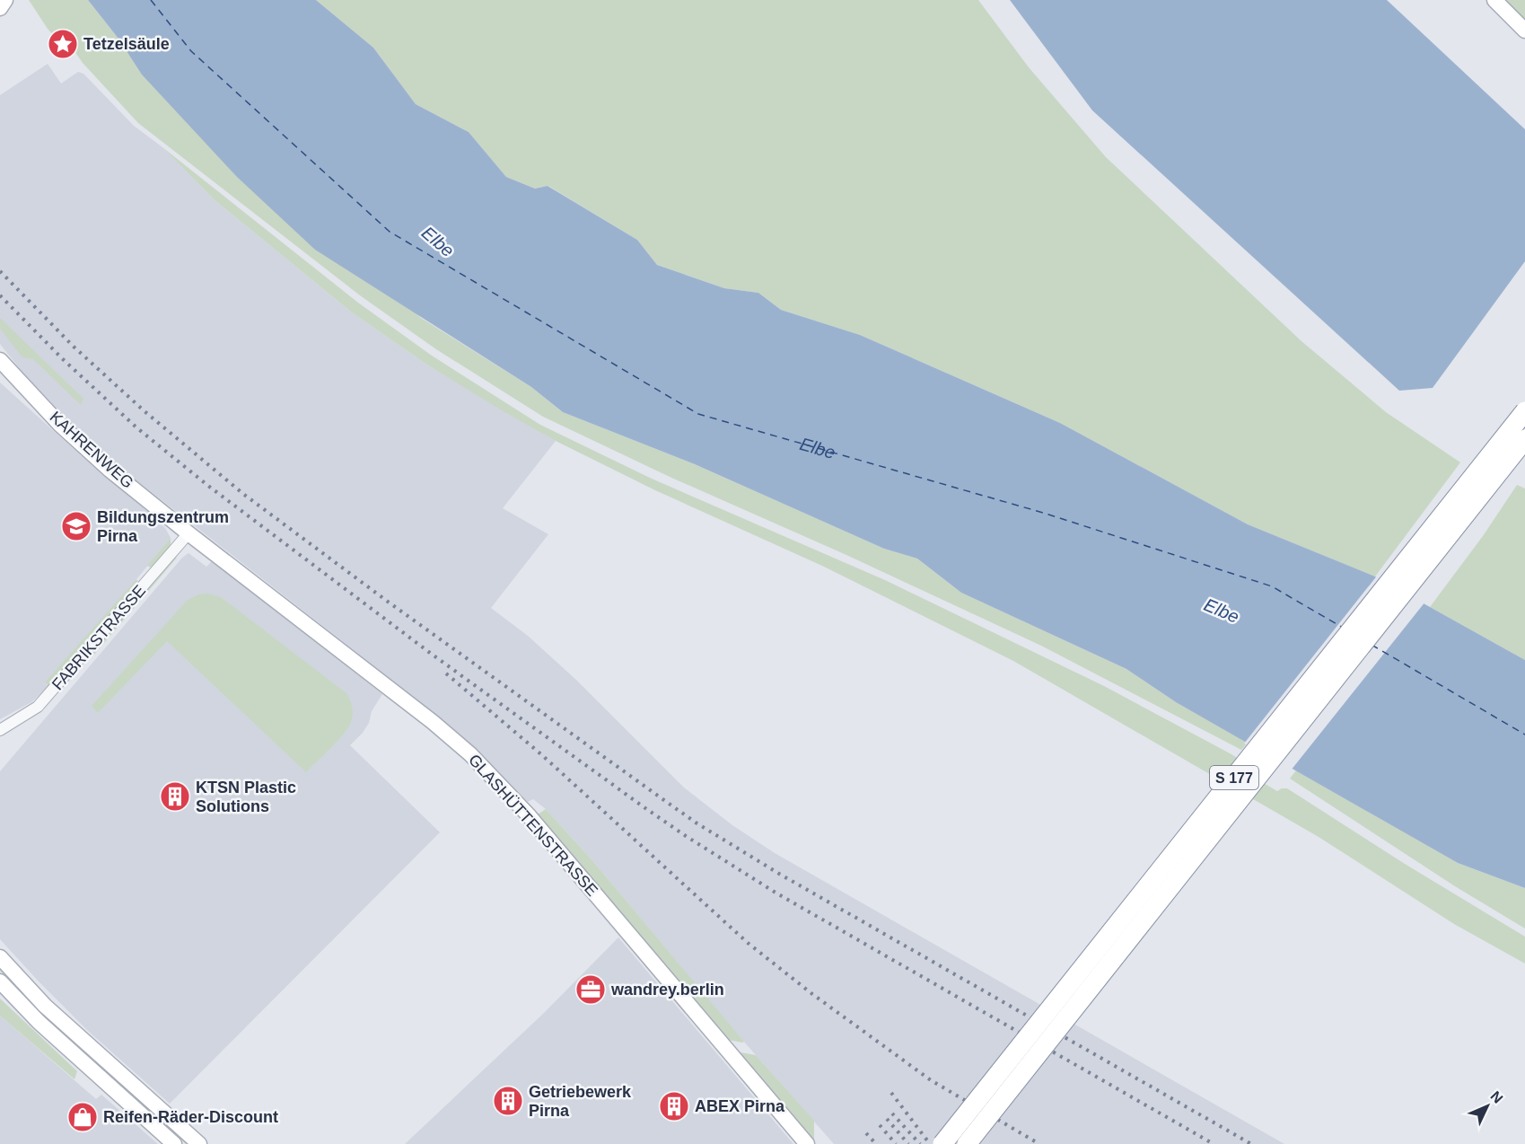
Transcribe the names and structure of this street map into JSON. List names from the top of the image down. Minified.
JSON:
{"streets":{"highway":["S 177"],"street":["KAHRENWEG","FABRIKSTRASSE","GLASHÜTTENSTRASSE"]},"crossings":[["KAHRENWEG","FABRIKSTRASSE"],["KAHRENWEG","GLASHÜTTENSTRASSE"],["FABRIKSTRASSE","GLASHÜTTENSTRASSE"]],"water":["Elbe"],"places":{"place":["Tetzelsäule"],"school or university":["Bildungszentrum Pirna"],"building":["KTSN Plastic Solutions","Getriebewerk Pirna","ABEX Pirna"],"office":["wandrey.berlin"],"shop":["Reifen-Räder-Discount"]},"north":"top right"}
